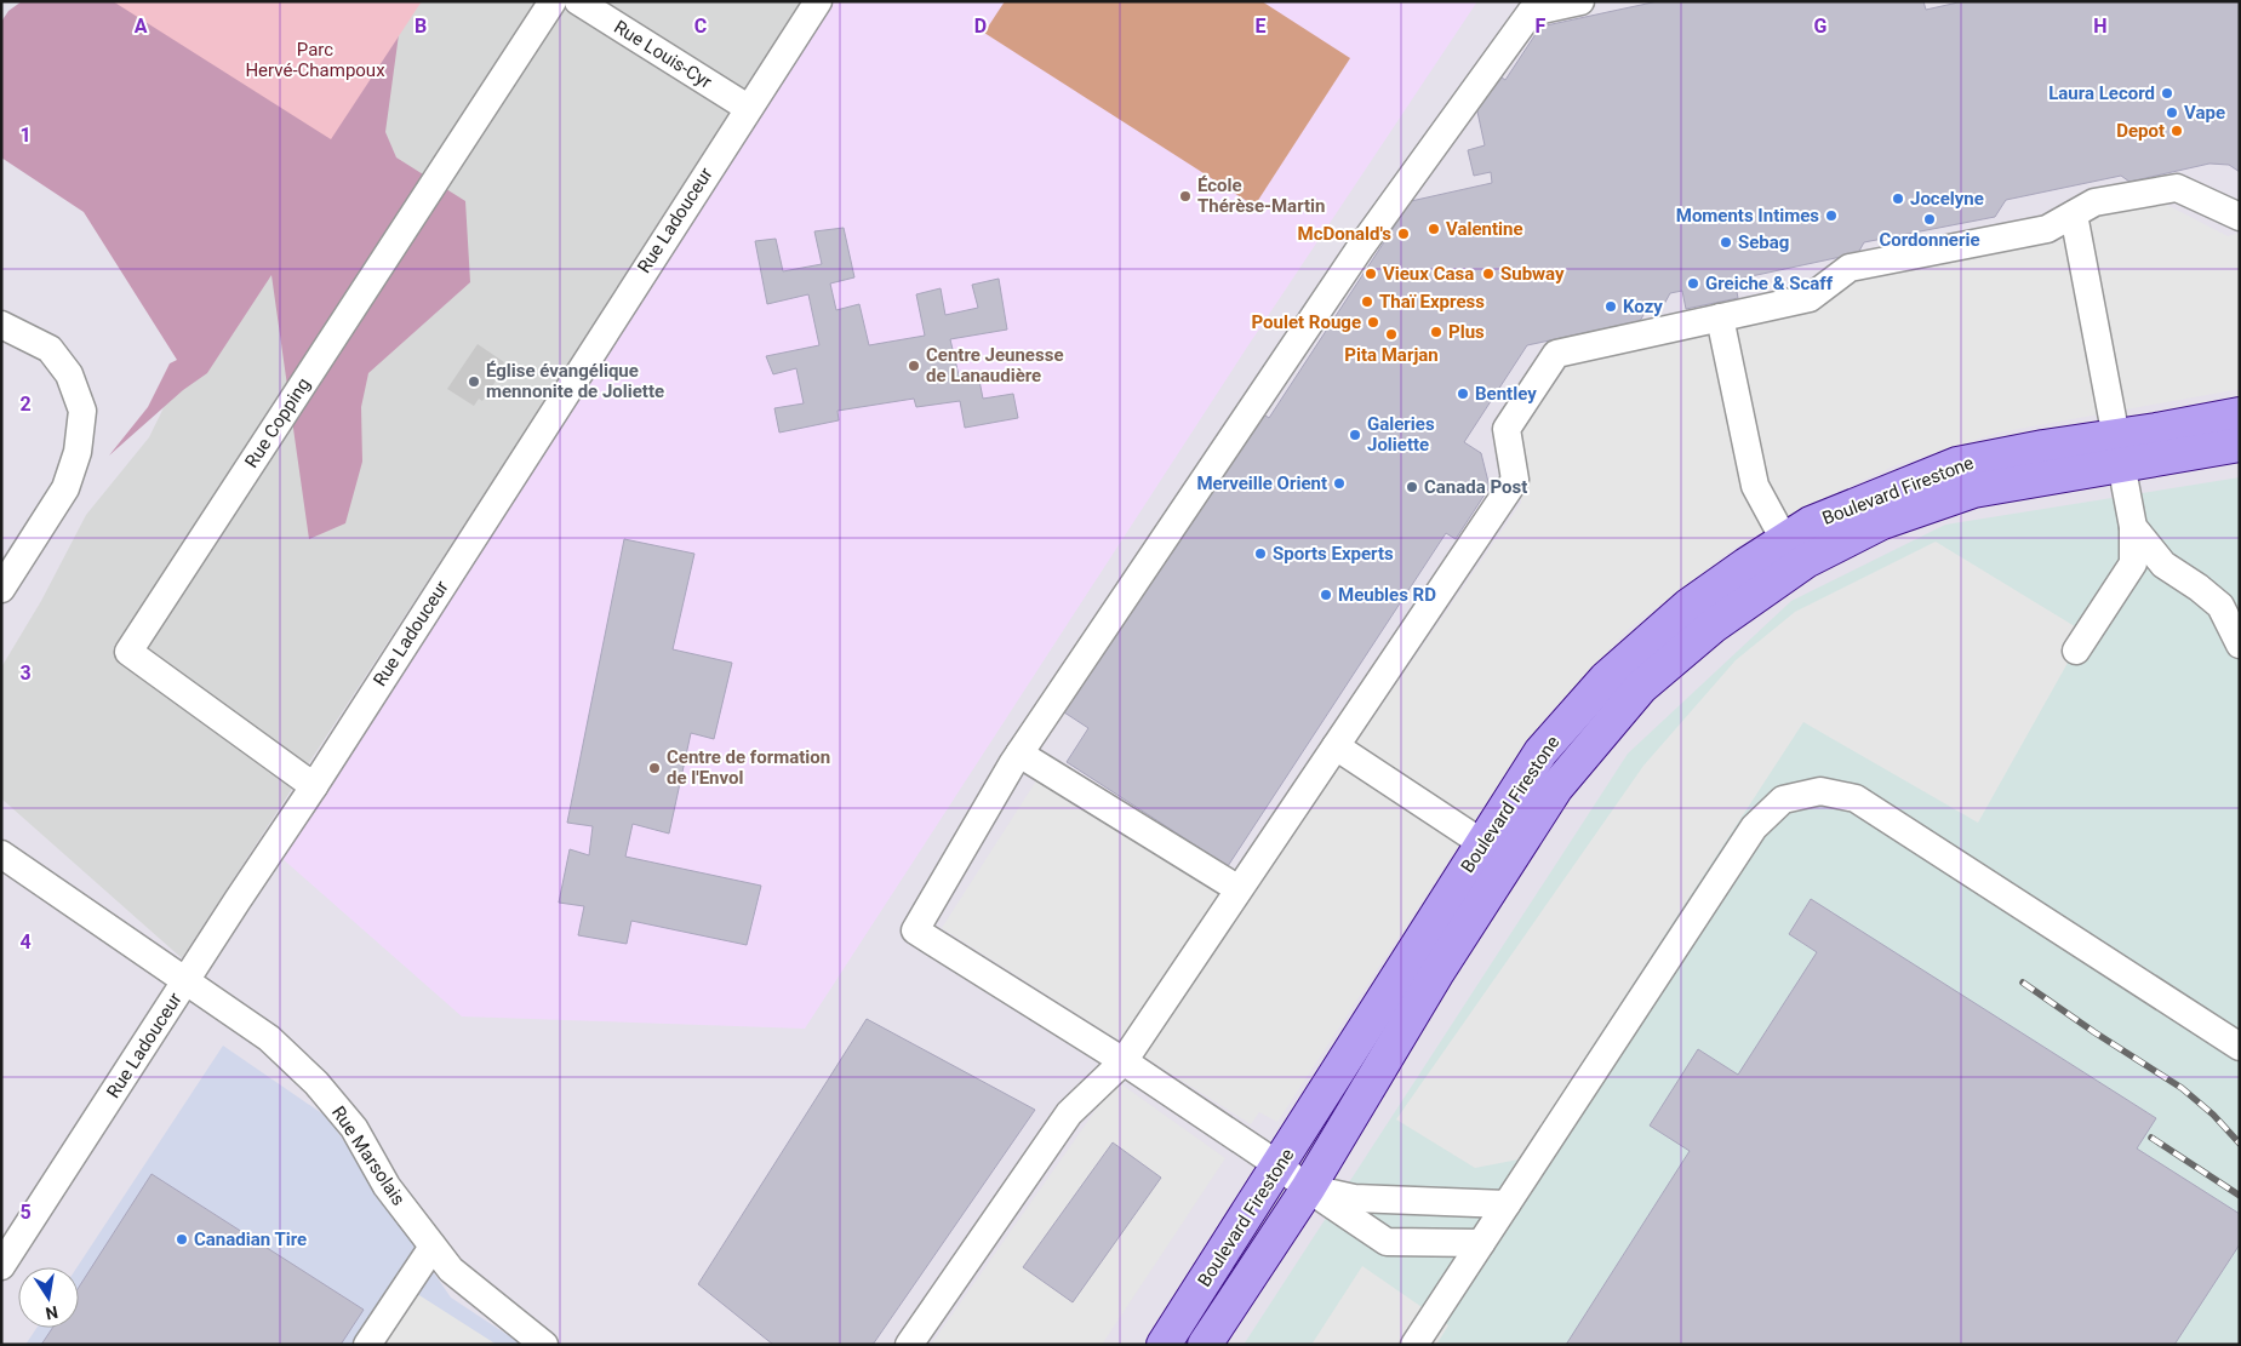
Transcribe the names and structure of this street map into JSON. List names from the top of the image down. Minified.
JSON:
{"streets":{"main road":["Boulevard Firestone"],"street":["Rue Louis-Cyr","Rue Ladouceur","Rue Copping","Rue Marsolais"]},"crossings":[["Rue Louis-Cyr","Rue Ladouceur"],["Rue Ladouceur","Rue Copping"],["Rue Ladouceur","Rue Marsolais"]],"parks":["Parc Hervé-Champoux"],"places":["Laura Lecord","Vape","Depot","École Thérèse-Martin","Jocelyne","Moments Intimes","Cordonnerie","Valentine","McDonald's","Sebag","Vieux Casa","Subway","Greiche & Scaff","Thaï Express","Kozy","Poulet Rouge","Plus","Pita Marjan","Centre Jeunesse de Lanaudière","Église évangélique mennonite de Joliette","Bentley","Galeries Joliette","Merveille Orient","Canada Post","Sports Experts","Meubles RD","Centre de formation de l'Envol","Canadian Tire"],"north":"bottom","grid":{"columns":["A","B","C","D","E","F","G","H"],"rows":["1","2","3","4","5"]}}
